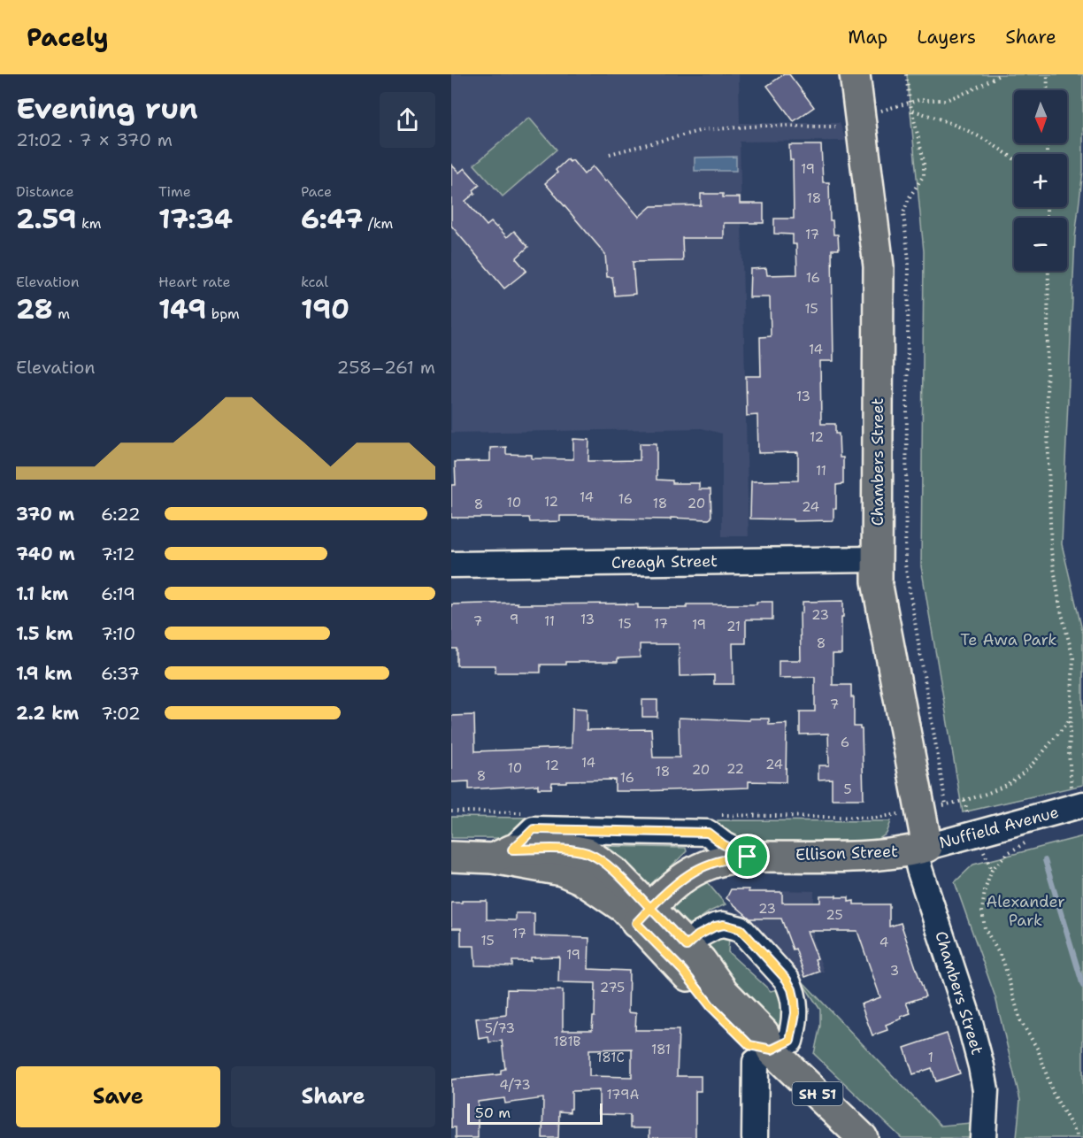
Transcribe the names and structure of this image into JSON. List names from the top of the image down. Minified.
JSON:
{"streets":{"main road":["Chambers Street","Ellison Street","SH 51"],"street":["Creagh Street","Nuffield Avenue"]},"crossings":[["Chambers Street","Creagh Street"],["Chambers Street","Nuffield Avenue"],["Chambers Street","Ellison Street"],["Nuffield Avenue","Ellison Street"],["Ellison Street","SH 51"]],"parks":["Te Awa Park","Alexander Park"],"house_numbers":["19","18","17","16","15","14","13","12","11","14","16","12","10","18","20","8","24","23","9","13","7","11","15","17","19","21","8","7","6","14","24","12","10","22","20","18","8","16","5","23","25","17","15","4","19","3","275","5/73","181B","181","181C","1","4/73","179A"],"scale_bar":"50 m","north":"bottom","page":{"header":"Pacely","nav":["Map","Layers","Share"],"heading":["Evening run","21:02 · 7 × 370 m"],"map_buttons":["+","−"],"stats":[["Distance","2.59 km"],["Time","17:34"],["Pace","6:47 /km"],["Elevation","28 m"],["Heart rate","149 bpm"],["kcal","190"]],"chart":["Elevation","258–261 m"],"list":[{"name":"370 m","note":"6:22"},{"name":"740 m","note":"7:12"},{"name":"1.1 km","note":"6:19"},{"name":"1.5 km","note":"7:10"},{"name":"1.9 km","note":"6:37"},{"name":"2.2 km","note":"7:02"}],"buttons":["Save","Share"],"scale":"50 m"}}
